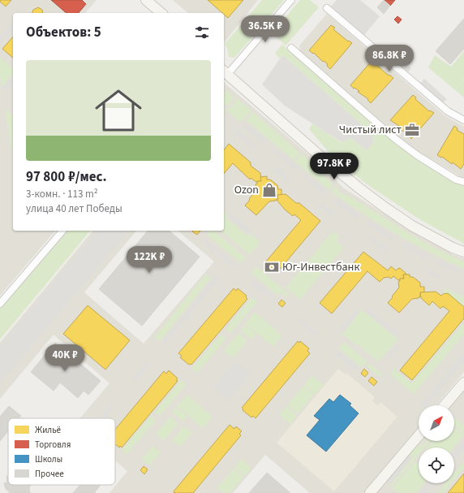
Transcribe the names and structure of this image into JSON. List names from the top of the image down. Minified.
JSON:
{"places":{"office":["Чистый лист"],"shop":["Ozon"],"bank":["Юг-Инвестбанк"]},"legend":["Жильё","Торговля","Школы","Прочее"],"north":"top right","page":{"heading":"Объектов: 5","price":["36.5K ₽","86.8K ₽","97.8K ₽","122K ₽","40K ₽"],"list":[{"name":"97 800 ₽/мес.","note":"3-комн. · 113 m² · улица 40 лет Победы"}]}}
